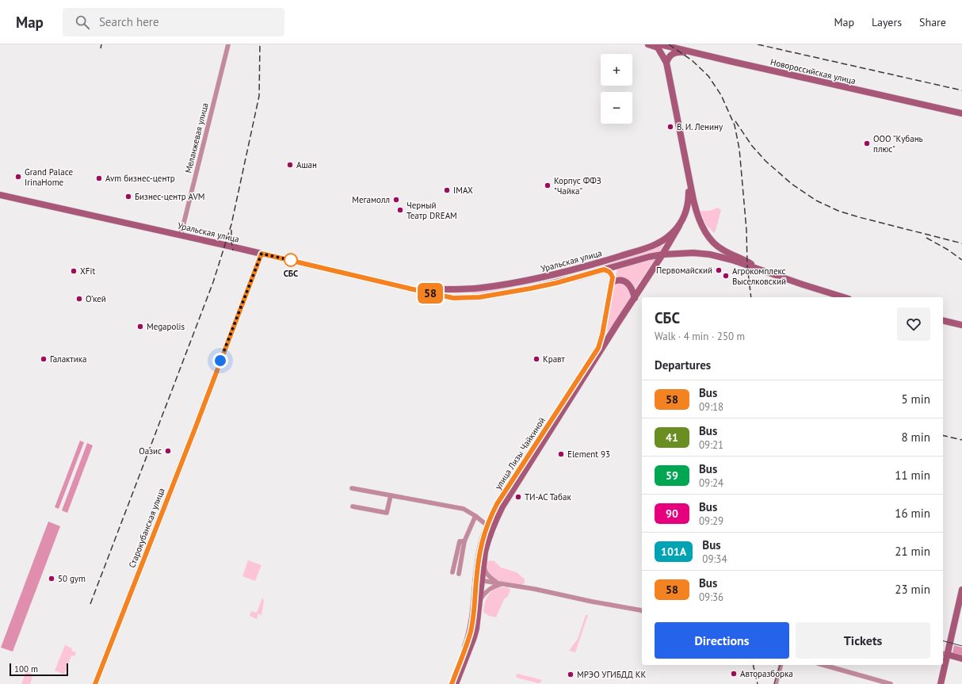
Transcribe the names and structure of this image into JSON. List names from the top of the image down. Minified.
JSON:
{"streets":{"main road":["Новороссийская улица","Уральская улица","улица Лизы Чайкиной","Старокубанская улица"],"street":["Меланжевая улица"]},"crossings":[["Меланжевая улица","Уральская улица"],["Уральская улица","Старокубанская улица"]],"places":["В. И. Ленину","ООО \"Кубань плюс\"","Ашан","Grand Palace IrinaHome","Avm бизнес-центр","Корпус ФФЗ \"Чайка\"","IMAX","Бизнес-центр AVM","Мегамолл","Черный Театр DREAM","СБС","Первомайский","XFit","Агрокомплекс Выселковский","О’кей","Megapolis","Галактика","Кравт","Оазис","Element 93","ТИ-АС Табак","50 gym","Авторазборка","МРЭО УГИБДД КК"],"lines":["bus line 58"],"scale_bar":"100 m","page":{"header":"Map","search":"Search here","nav":["Map","Layers","Share"],"on_map":"58","map_buttons":["+","−"],"heading":[["СБС","Walk · 4 min · 250 m"],"Departures"],"list":[{"mark":"58","name":"Bus","note":"09:18","value":"5 min"},{"mark":"41","name":"Bus","note":"09:21","value":"8 min"},{"mark":"59","name":"Bus","note":"09:24","value":"11 min"},{"mark":"90","name":"Bus","note":"09:29","value":"16 min"},{"mark":"101А","name":"Bus","note":"09:34","value":"21 min"},{"mark":"58","name":"Bus","note":"09:36","value":"23 min"}],"buttons":["Directions","Tickets"],"scale":"100 m"}}
